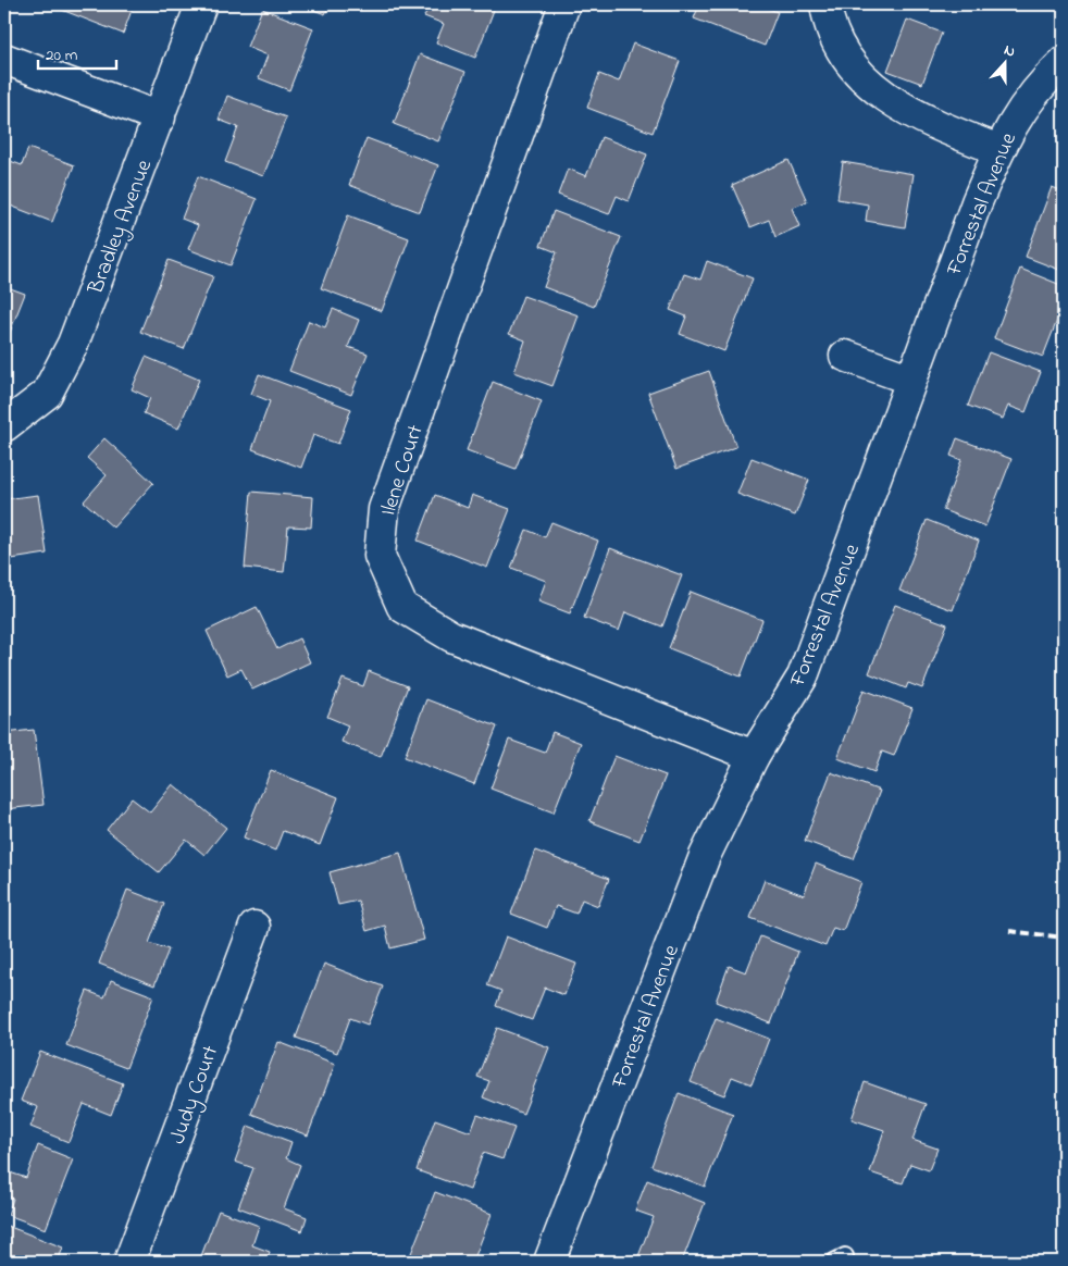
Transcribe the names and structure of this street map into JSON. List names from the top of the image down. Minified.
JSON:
{"streets":{"street":["Forrestal Avenue","Bradley Avenue","Ilene Court","Judy Court"]},"crossings":[["Forrestal Avenue","Ilene Court"]],"scale_bar":"20 m","north":"top"}
